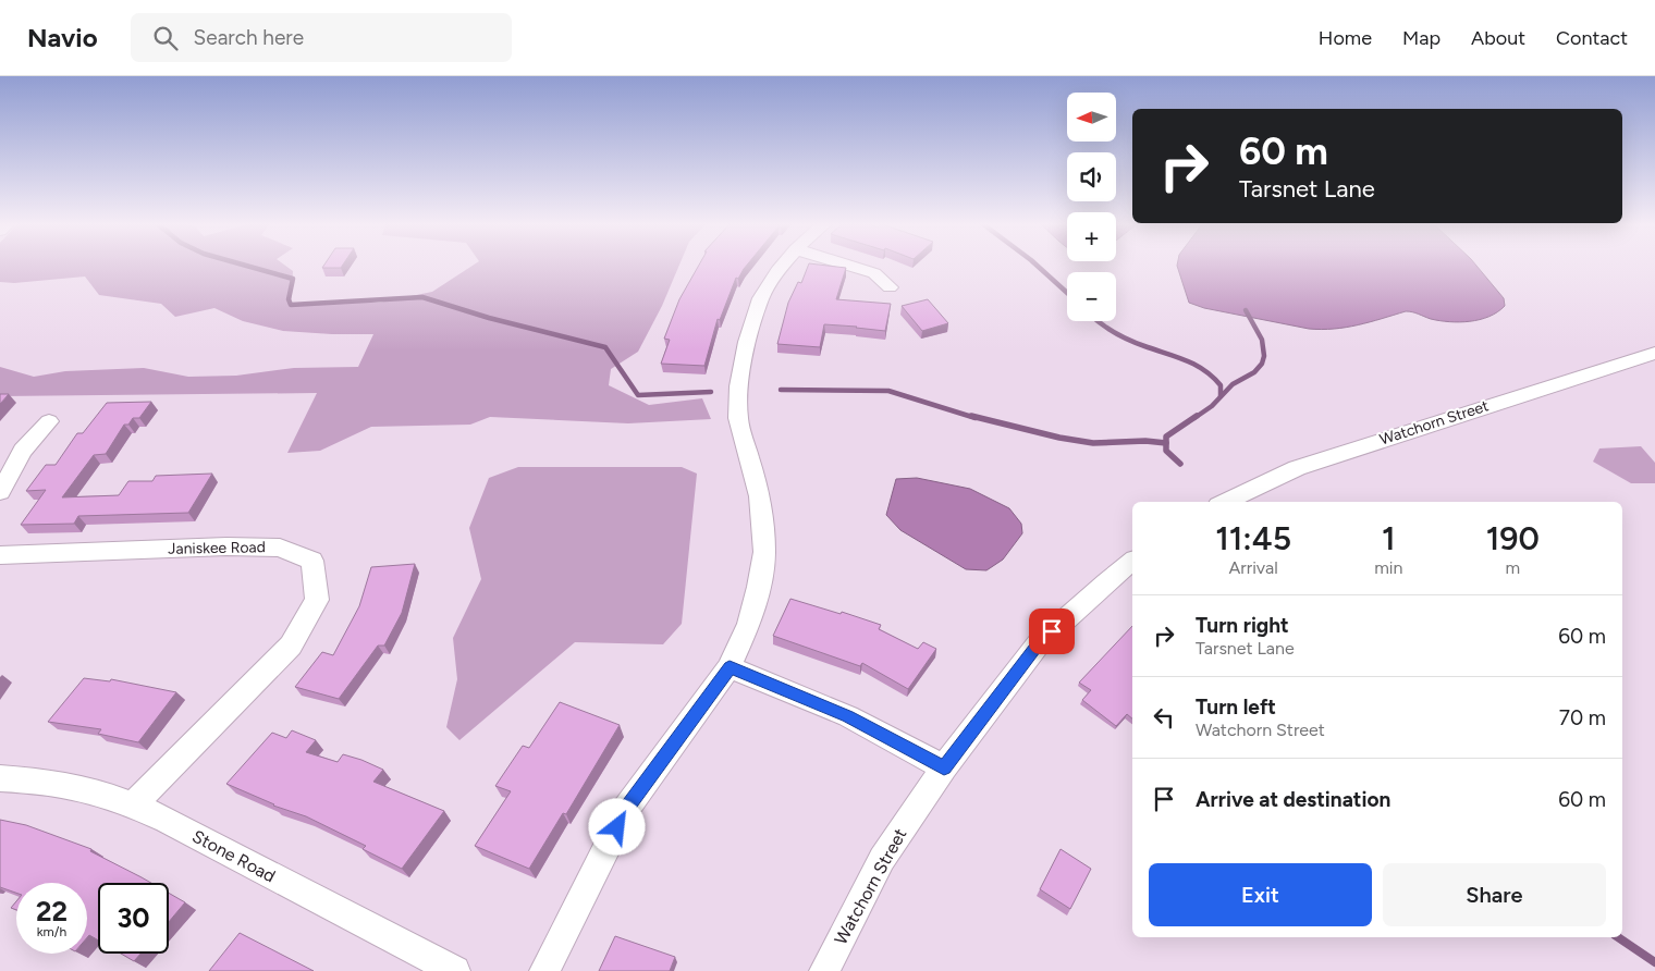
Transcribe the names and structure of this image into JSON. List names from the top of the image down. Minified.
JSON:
{"streets":{"street":["Watchorn Street","Janiskee Road","Stone Road"]},"crossings":[["Janiskee Road","Stone Road"]],"north":"left","page":{"header":"Navio","search":"Search here","nav":["Home","Map","About","Contact"],"map_buttons":["+","−"],"turn":["60 m","Tarsnet Lane"],"eta":["11:45","Arrival","1","min","190","m"],"list":[{"name":"Turn right","note":"Tarsnet Lane","value":"60 m"},{"name":"Turn left","note":"Watchorn Street","value":"70 m"},{"name":"Arrive at destination","value":"60 m"}],"buttons":["Exit","Share"],"speed":"22 km/h","limit":"30"}}
